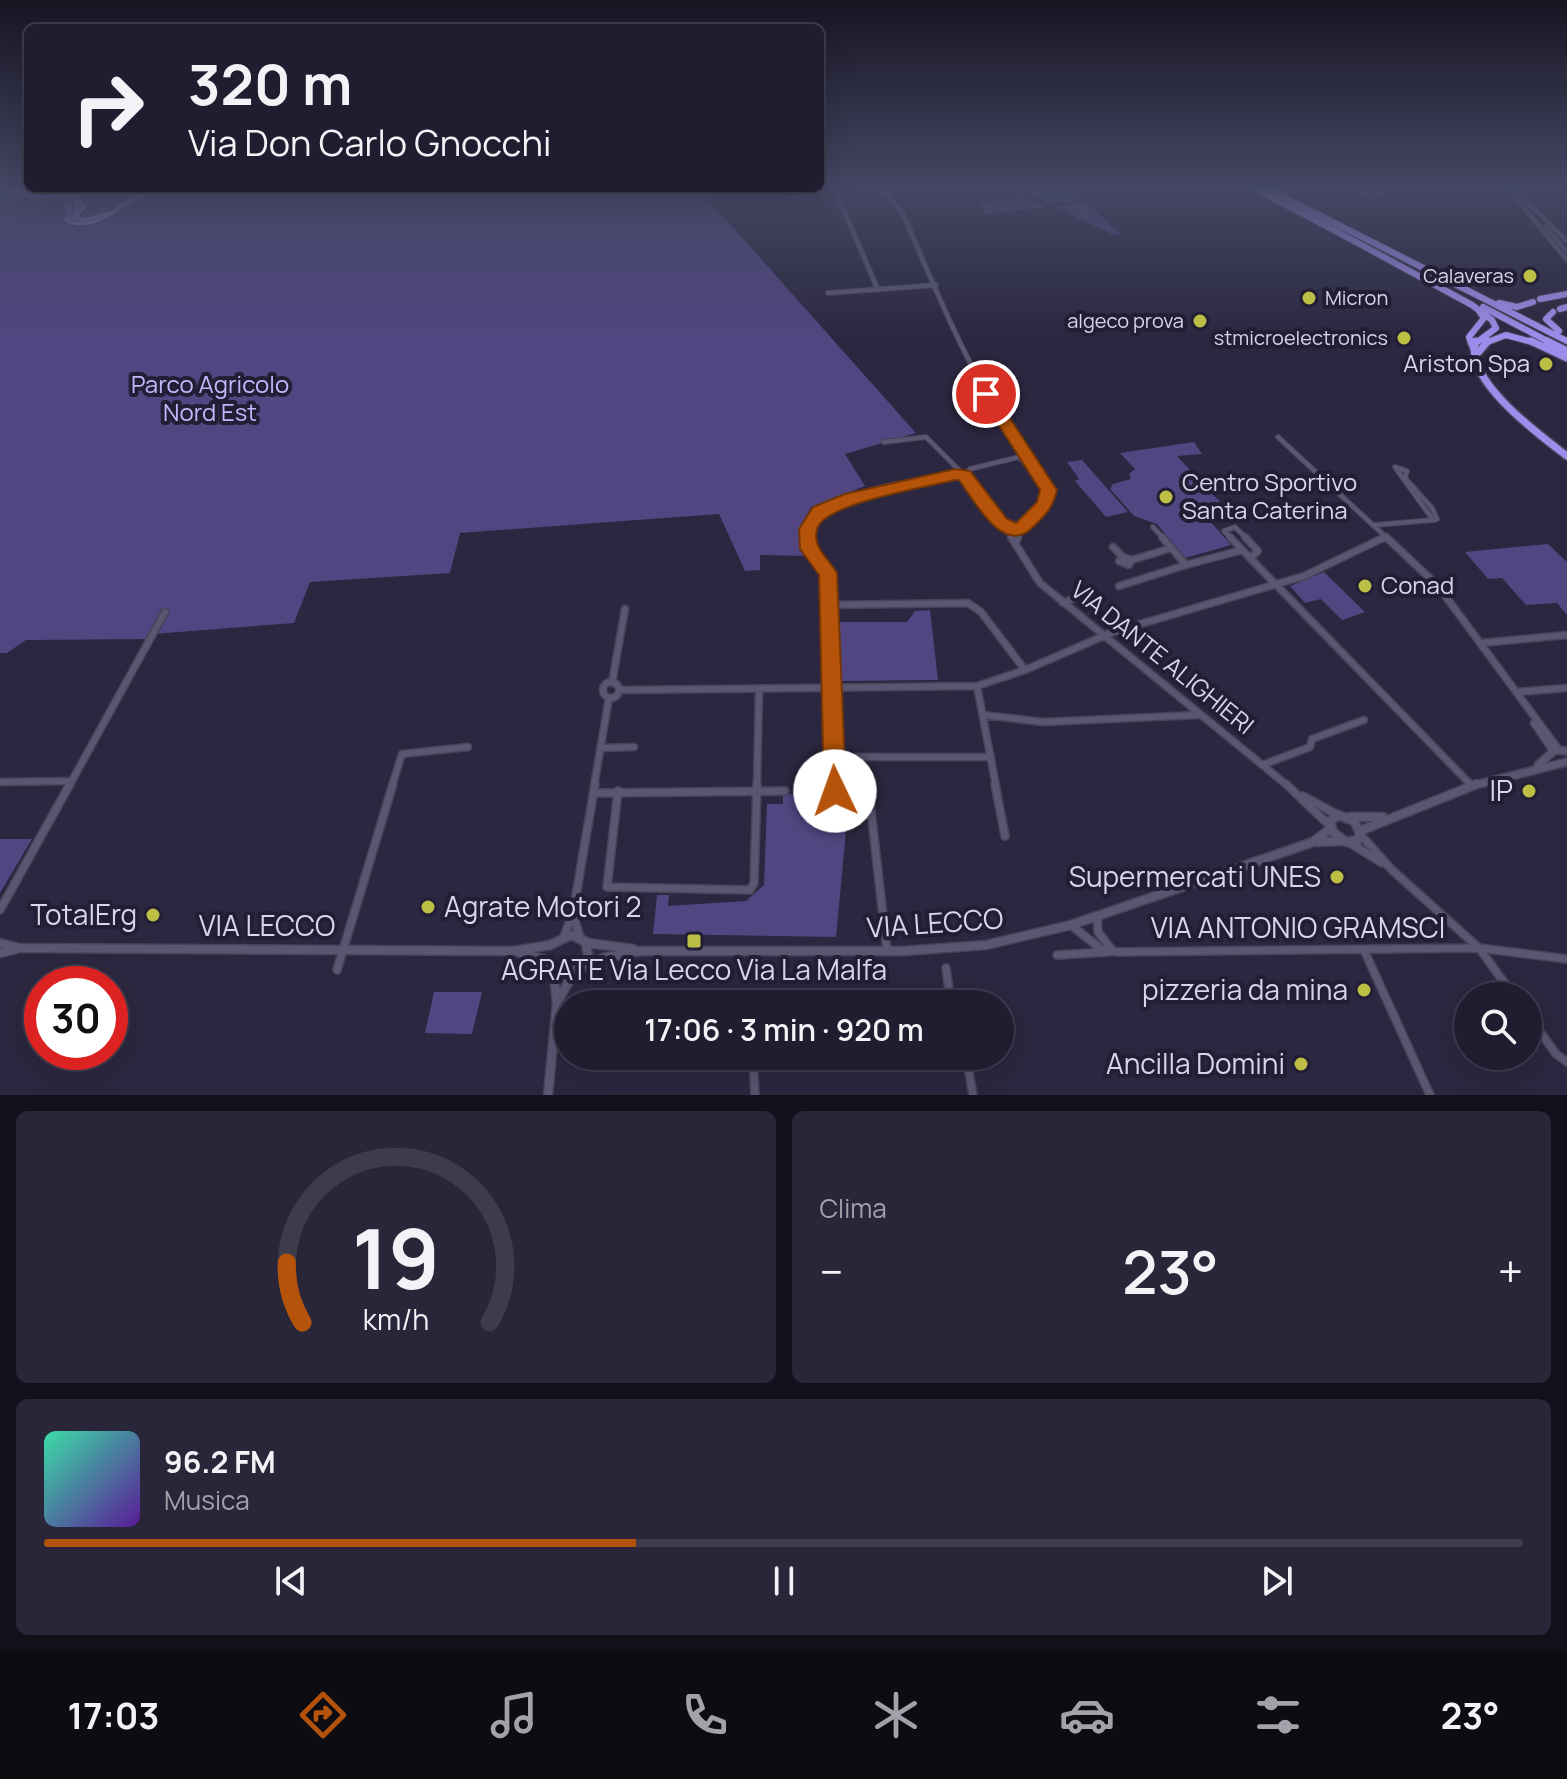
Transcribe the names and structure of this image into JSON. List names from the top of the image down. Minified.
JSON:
{"streets":{"street":["VIA DANTE ALIGHIERI","VIA LECCO","VIA ANTONIO GRAMSCI"]},"crossings":[["VIA DANTE ALIGHIERI","VIA LECCO"],["VIA LECCO","VIA ANTONIO GRAMSCI"]],"parks":["Parco Agricolo Nord Est"],"places":{"other":["Calaveras","Micron","algeco prova","stmicroelectronics","Ariston Spa","Centro Sportivo Santa Caterina","Conad","IP","Supermercati UNES","Agrate Motori 2","TotalErg","pizzeria da mina","Ancilla Domini"],"transit":["AGRATE Via Lecco Via La Malfa"]},"page":{"turn":["320 m","Via Don Carlo Gnocchi"],"limit":"30","trip":"17:06 · 3 min · 920 m","tile":"Clima","heat":["−","23°","+"],"song":["96.2 FM","Musica"],"tabs":["17:03","23°"],"gauge":["19","km/h"]}}
